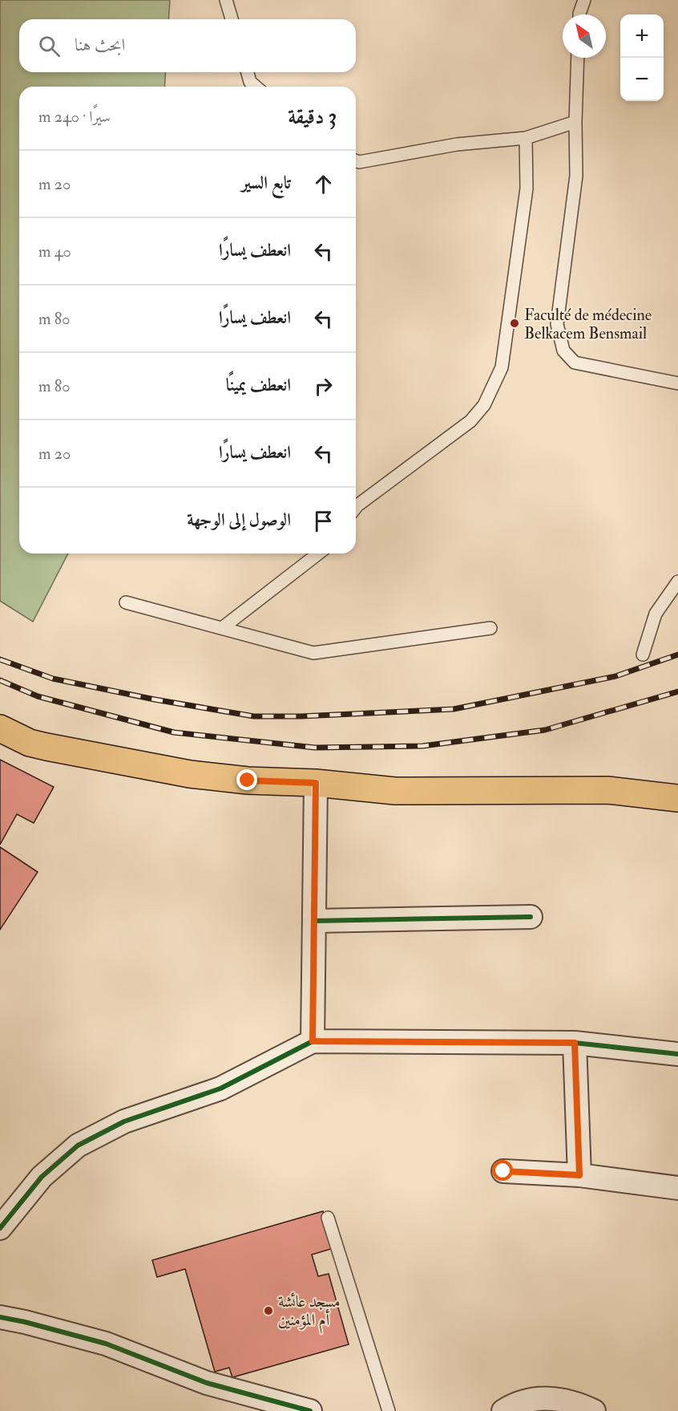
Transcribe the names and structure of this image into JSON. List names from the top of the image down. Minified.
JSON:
{"places":["Faculté de médecine Belkacem Bensmail","مسجد عائشة أم المؤمنين"],"north":"top left","page":{"map_buttons":["+","−"],"search":"ابحث هنا","heading":["3 دقيقة","سيرًا · 240 m"],"list":[["تابع السير","20 m"],["انعطف يسارًا","40 m"],["انعطف يسارًا","80 m"],["انعطف يمينًا","80 m"],["انعطف يسارًا","20 m"],"الوصول إلى الوجهة"]}}
